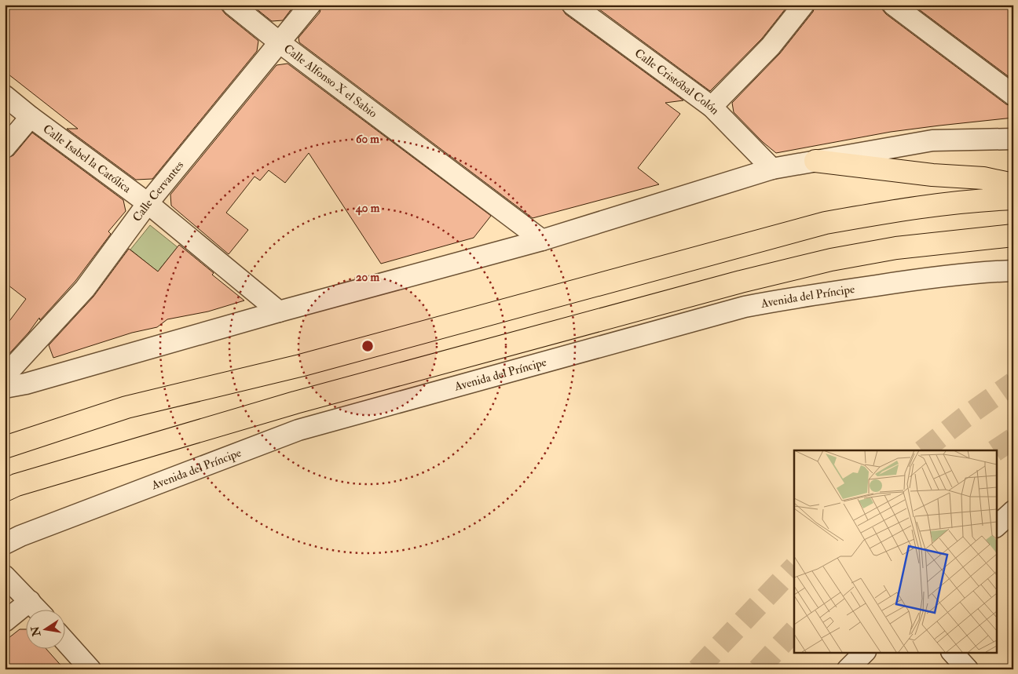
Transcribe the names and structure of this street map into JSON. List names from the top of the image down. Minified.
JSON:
{"streets":{"street":["Calle Alfonso X el Sabio","Calle Cristóbal Colón","Calle Isabel la Católica","Calle Cervantes","Avenida del Príncipe"]},"crossings":[["Calle Alfonso X el Sabio","Calle Cervantes"],["Calle Isabel la Católica","Calle Cervantes"]],"north":"left","rings":["60 m","40 m","20 m"]}
